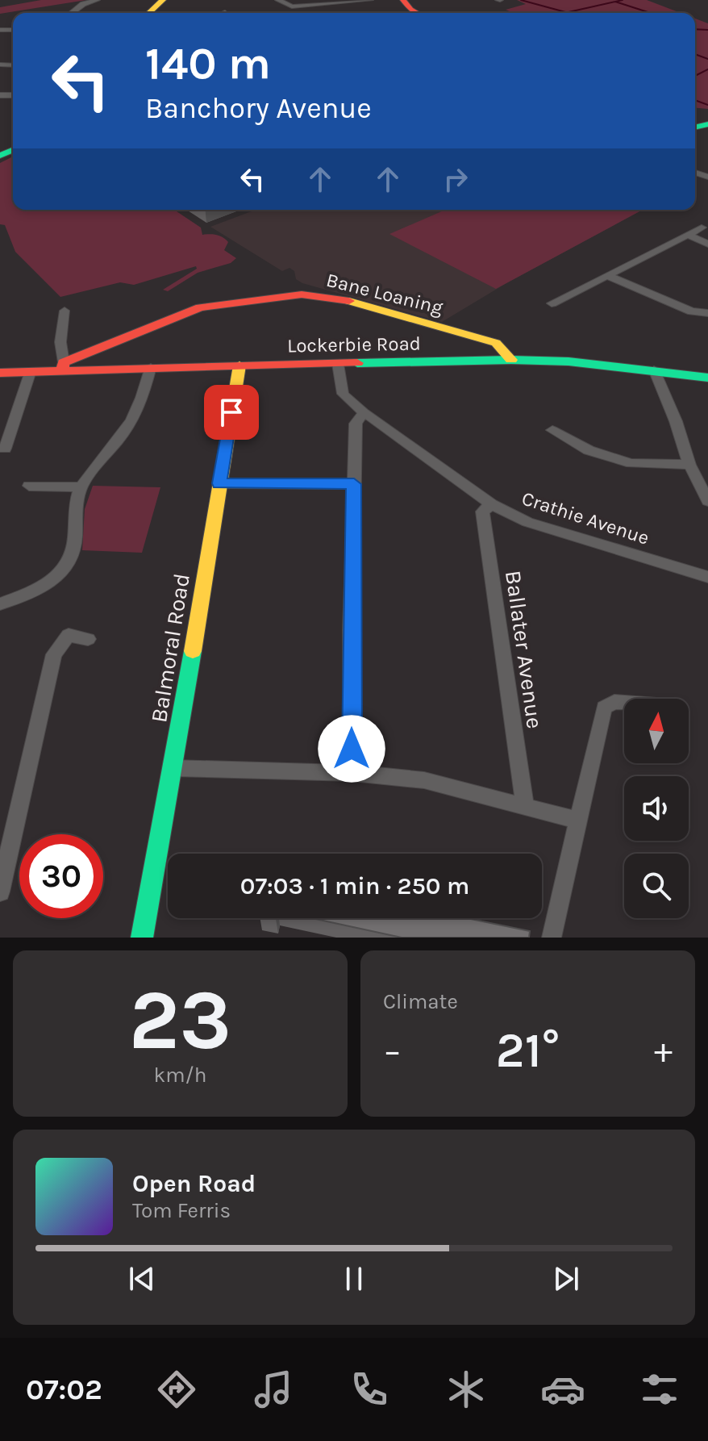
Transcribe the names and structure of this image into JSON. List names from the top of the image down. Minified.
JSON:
{"streets":{"street":["Bane Loaning","Lockerbie Road","Crathie Avenue","Balmoral Road","Ballater Avenue"]},"crossings":[["Bane Loaning","Lockerbie Road"],["Lockerbie Road","Crathie Avenue"],["Lockerbie Road","Balmoral Road"],["Crathie Avenue","Ballater Avenue"]],"north":"top","page":{"turn":["140 m","Banchory Avenue"],"limit":"30","trip":"07:03 · 1 min · 250 m","tile":[["23","km/h"],"Climate"],"heat":["−","21°","+"],"song":["Open Road","Tom Ferris"],"tabs":"07:02"}}
